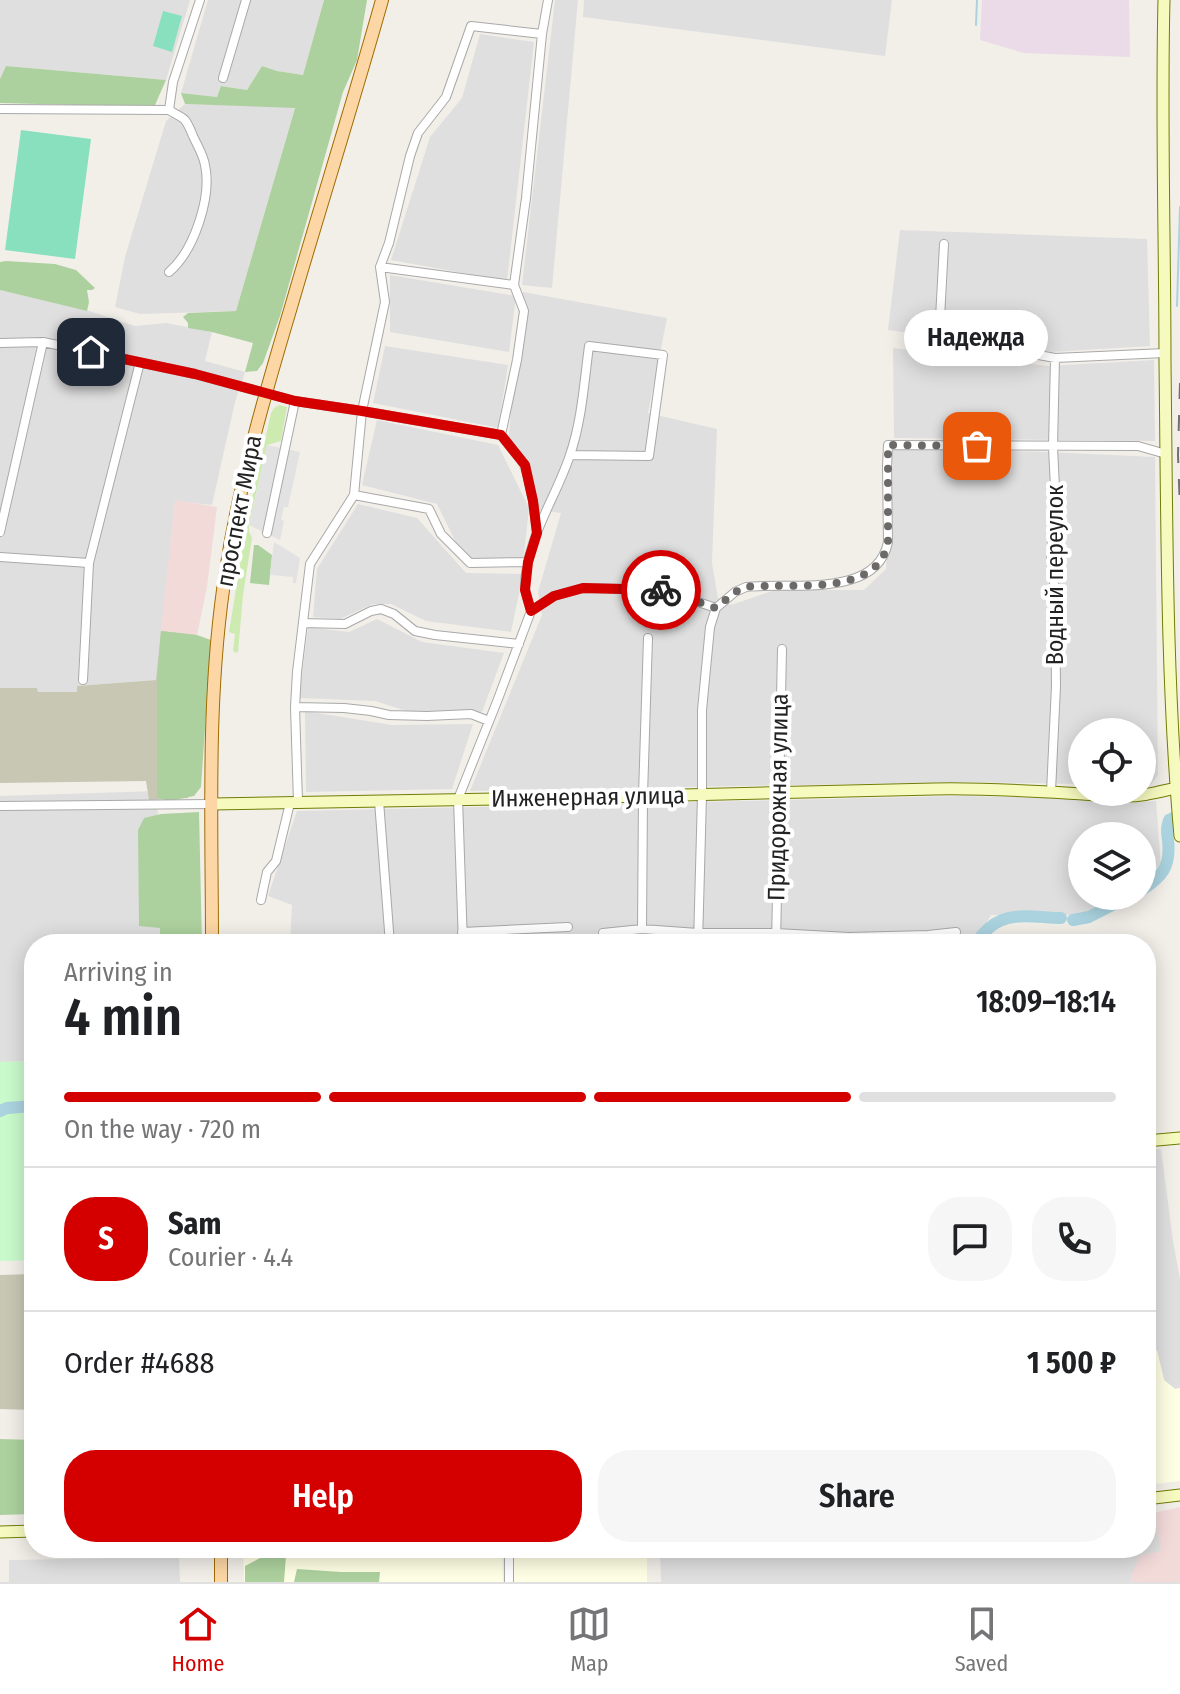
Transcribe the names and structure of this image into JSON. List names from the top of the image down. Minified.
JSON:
{"streets":{"main road":["проспект Мира"],"street":["Водный переулок","Инженерная улица","Придорожная улица"]},"crossings":[["проспект Мира","Инженерная улица"],["Водный переулок","Инженерная улица"],["Инженерная улица","Придорожная улица"]],"places":["Надежда"],"page":{"bubble":"Надежда","heading":["4 min","Arriving in","18:09–18:14"],"panel":["Sam","Courier · 4.4","Order #4688","1 500 ₽"],"bar":"On the way · 720 m","round":"S","buttons":["Help","Share"],"tabs":["Home","Map","Saved"]}}
